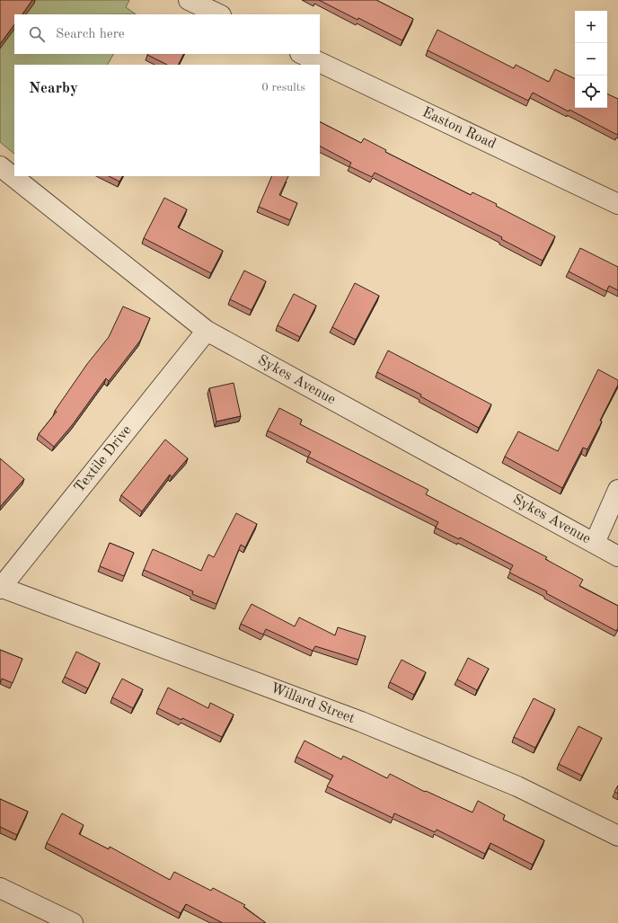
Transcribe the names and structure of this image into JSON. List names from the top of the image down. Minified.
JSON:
{"streets":{"street":["Easton Road","Sykes Avenue","Textile Drive","Willard Street"]},"crossings":[["Sykes Avenue","Textile Drive"],["Textile Drive","Willard Street"]],"page":{"map_buttons":["+","−"],"search":"Search here","heading":["Nearby","0 results"]}}
